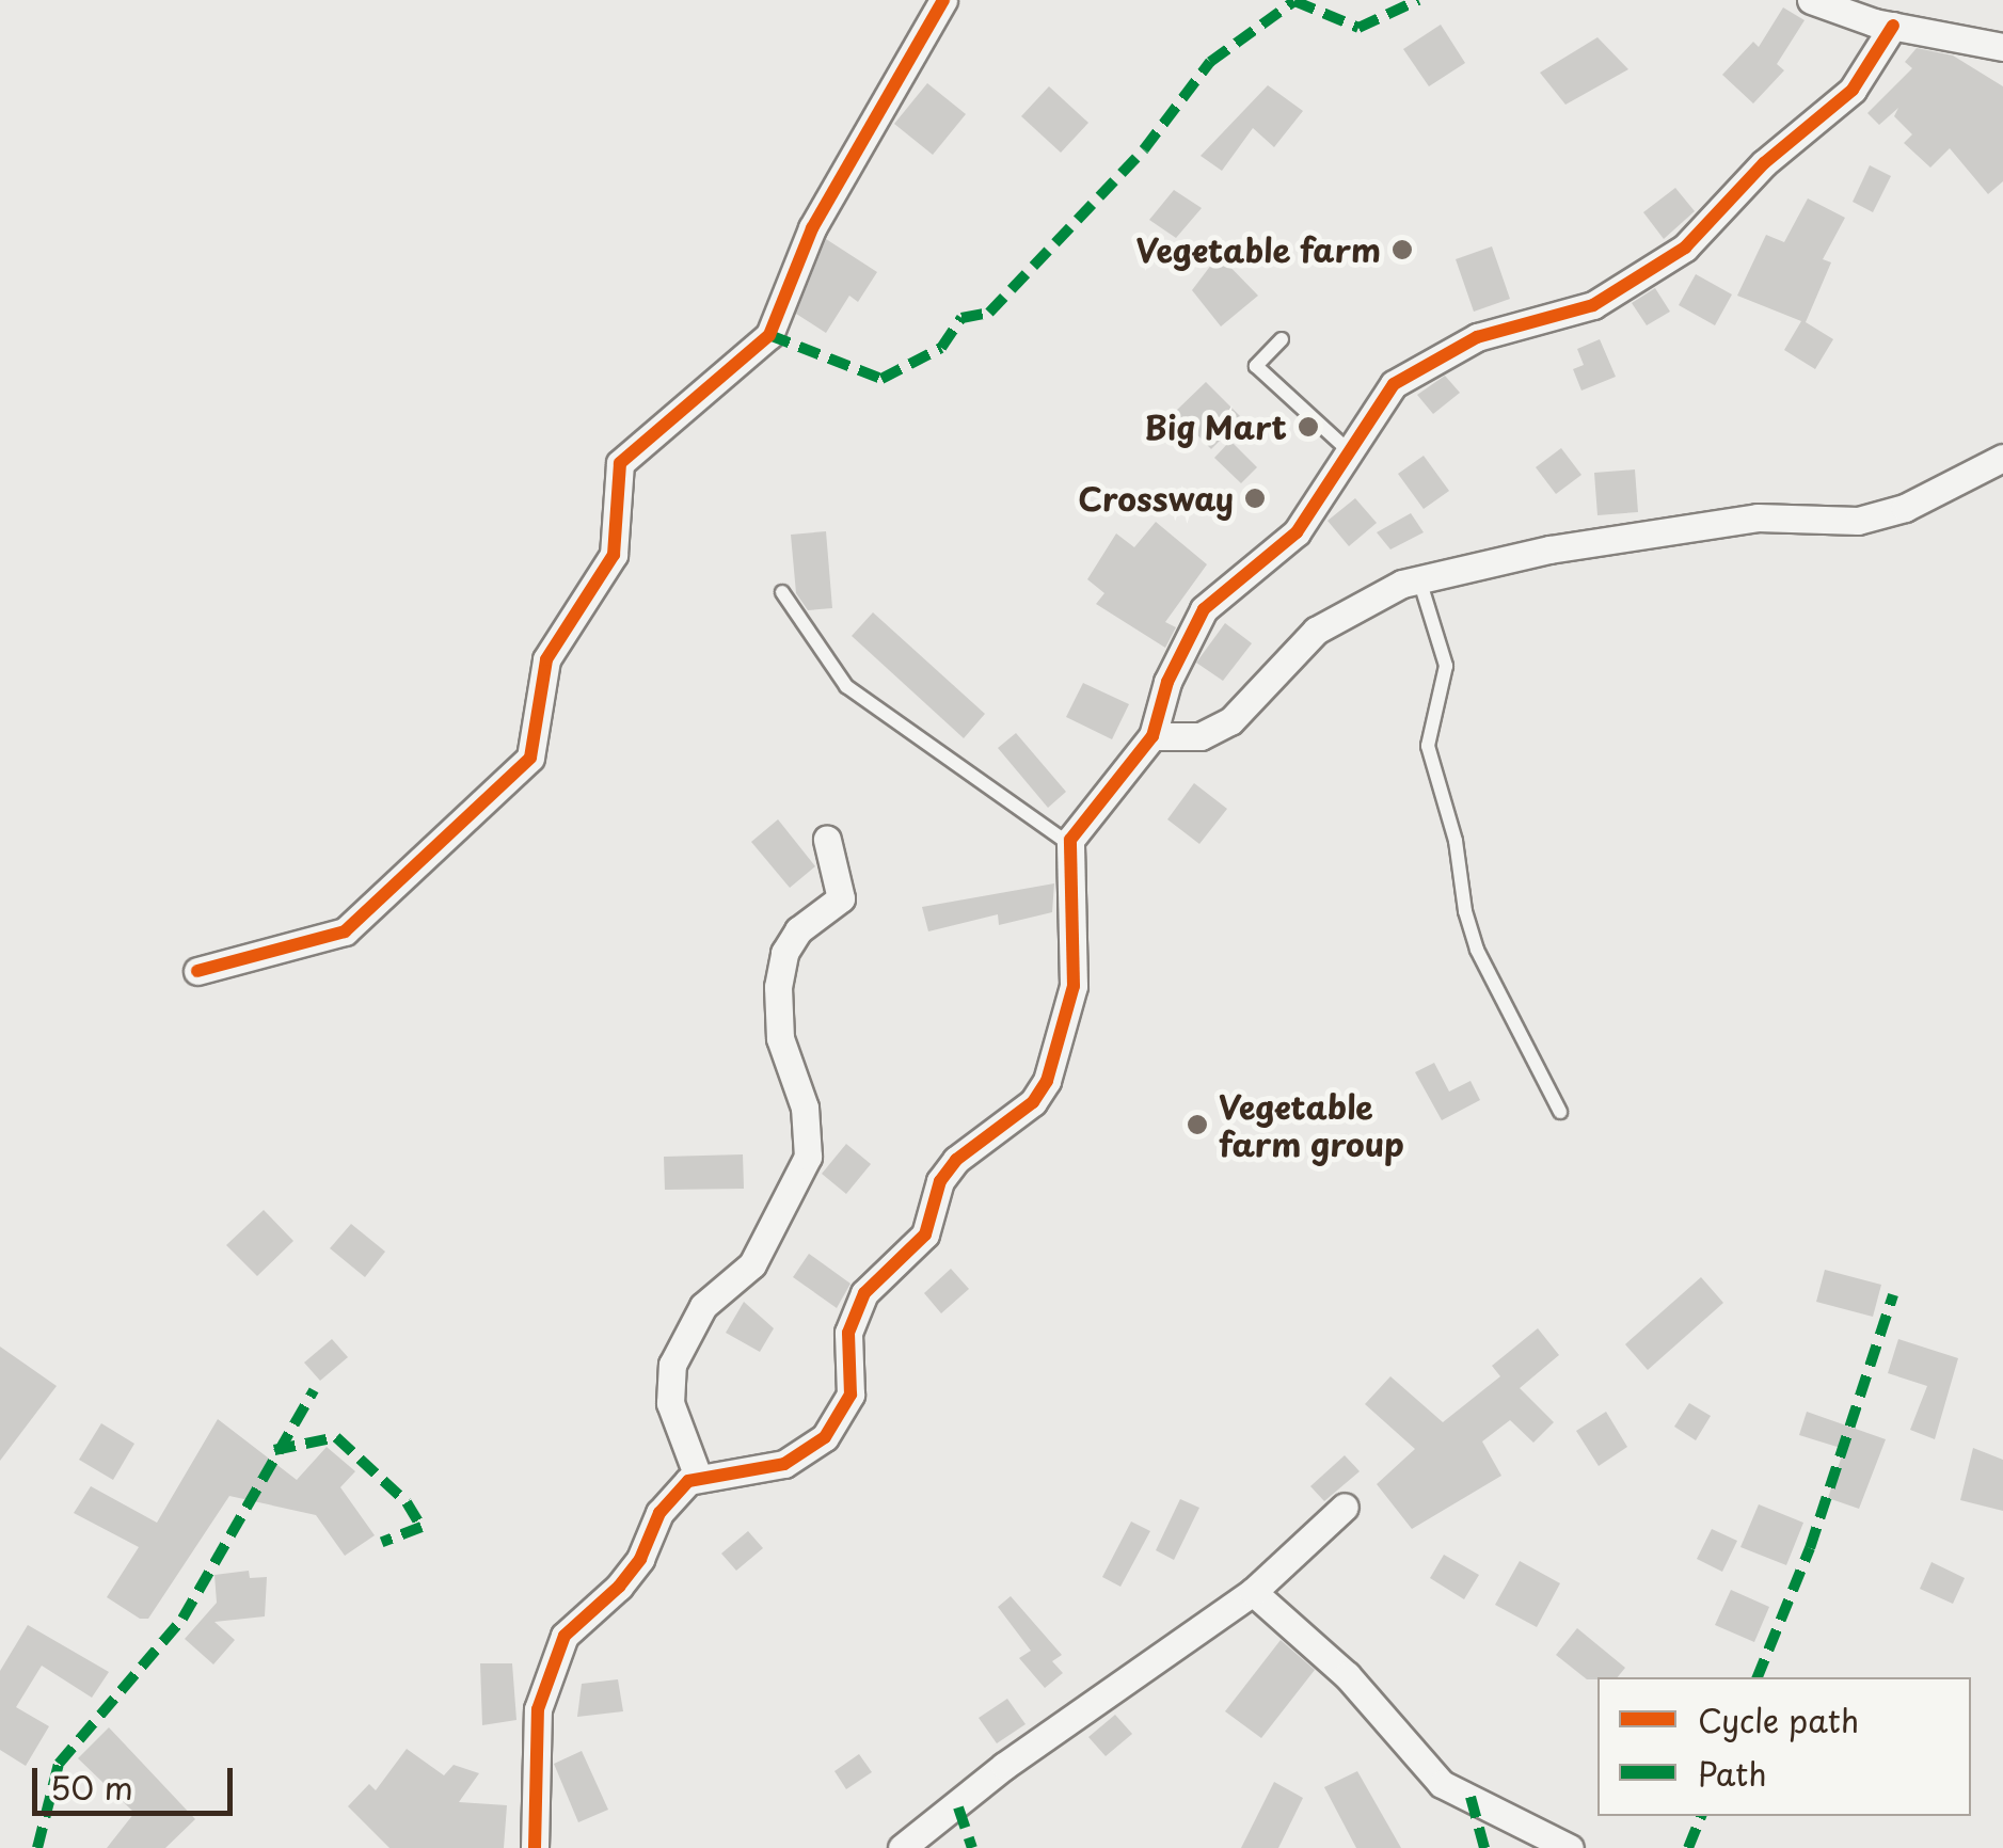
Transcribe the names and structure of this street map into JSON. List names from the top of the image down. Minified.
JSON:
{"places":["Vegetable farm","Big Mart","Crossway","Vegetable farm group"],"legend":["Cycle path","Path"],"scale_bar":"50 m"}
